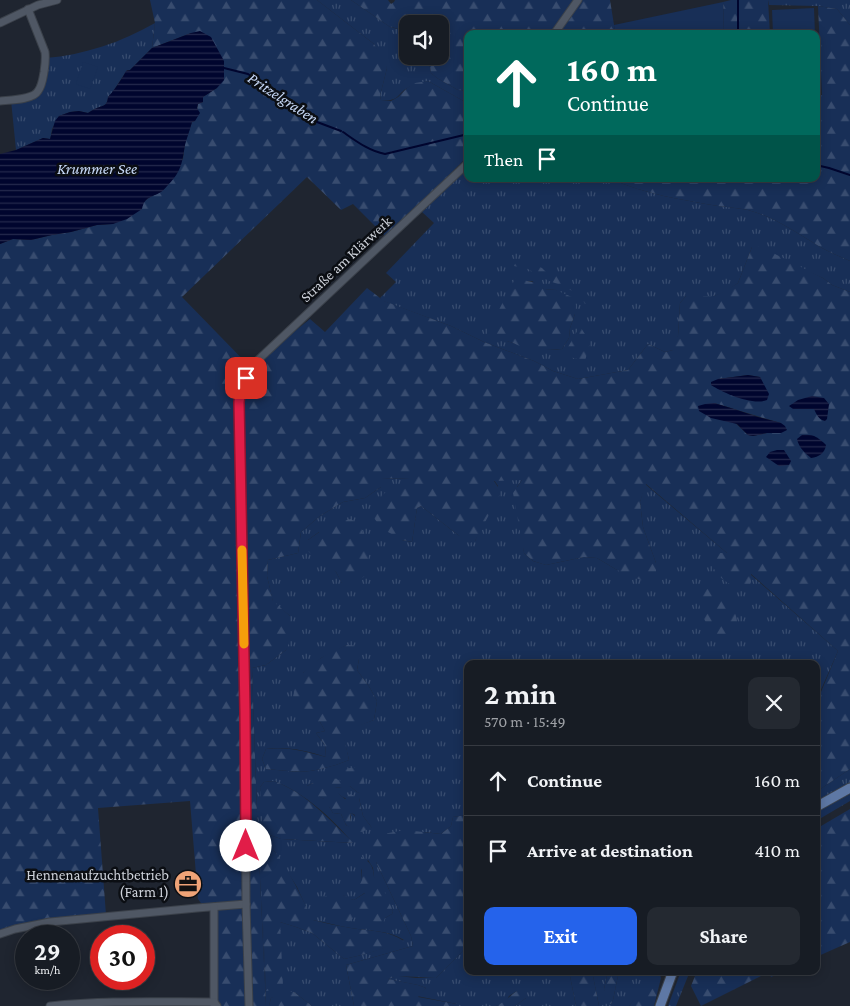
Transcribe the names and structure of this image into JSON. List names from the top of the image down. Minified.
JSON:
{"streets":{"street":["Straße am Klärwerk"]},"water":["Pritzelgraben","Krummer See"],"places":{"office":["Hennenaufzuchtbetrieb (Farm 1)"]},"page":{"turn":["160 m","Continue"],"then":"Then","heading":["2 min","570 m · 15:49"],"list":[{"name":"Continue","value":"160 m"},{"name":"Arrive at destination","value":"410 m"}],"buttons":["Exit","Share"],"speed":"29 km/h","limit":"30"}}
